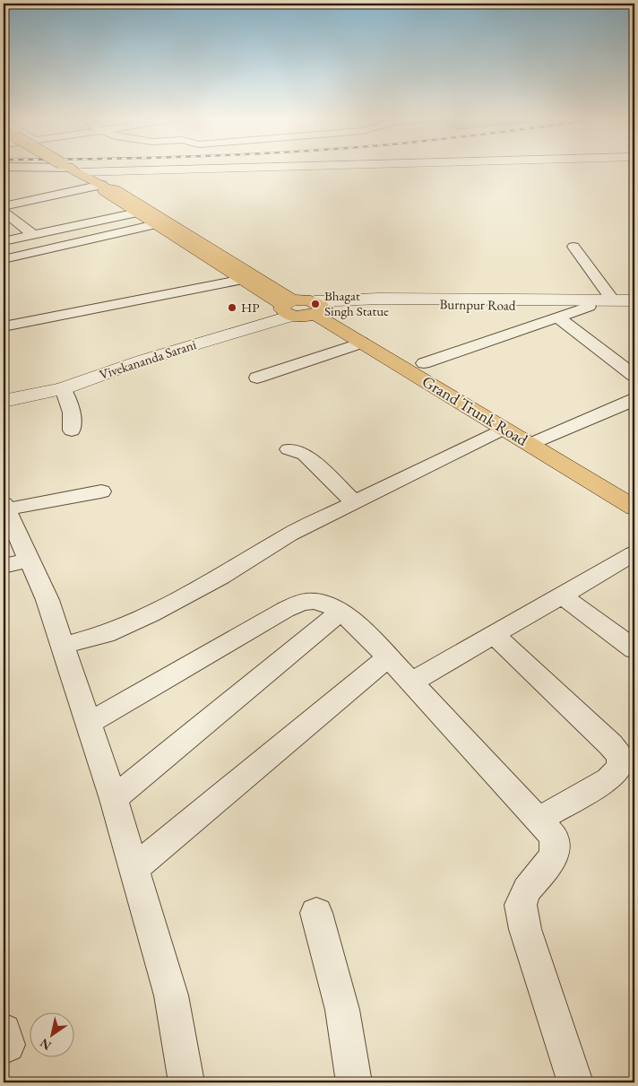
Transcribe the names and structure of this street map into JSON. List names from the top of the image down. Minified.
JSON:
{"streets":{"main road":["Grand Trunk Road"],"street":["Burnpur Road","Vivekananda Sarani"]},"crossings":[["Burnpur Road","Grand Trunk Road"]],"places":["Bhagat Singh Statue","HP"],"north":"bottom left"}
